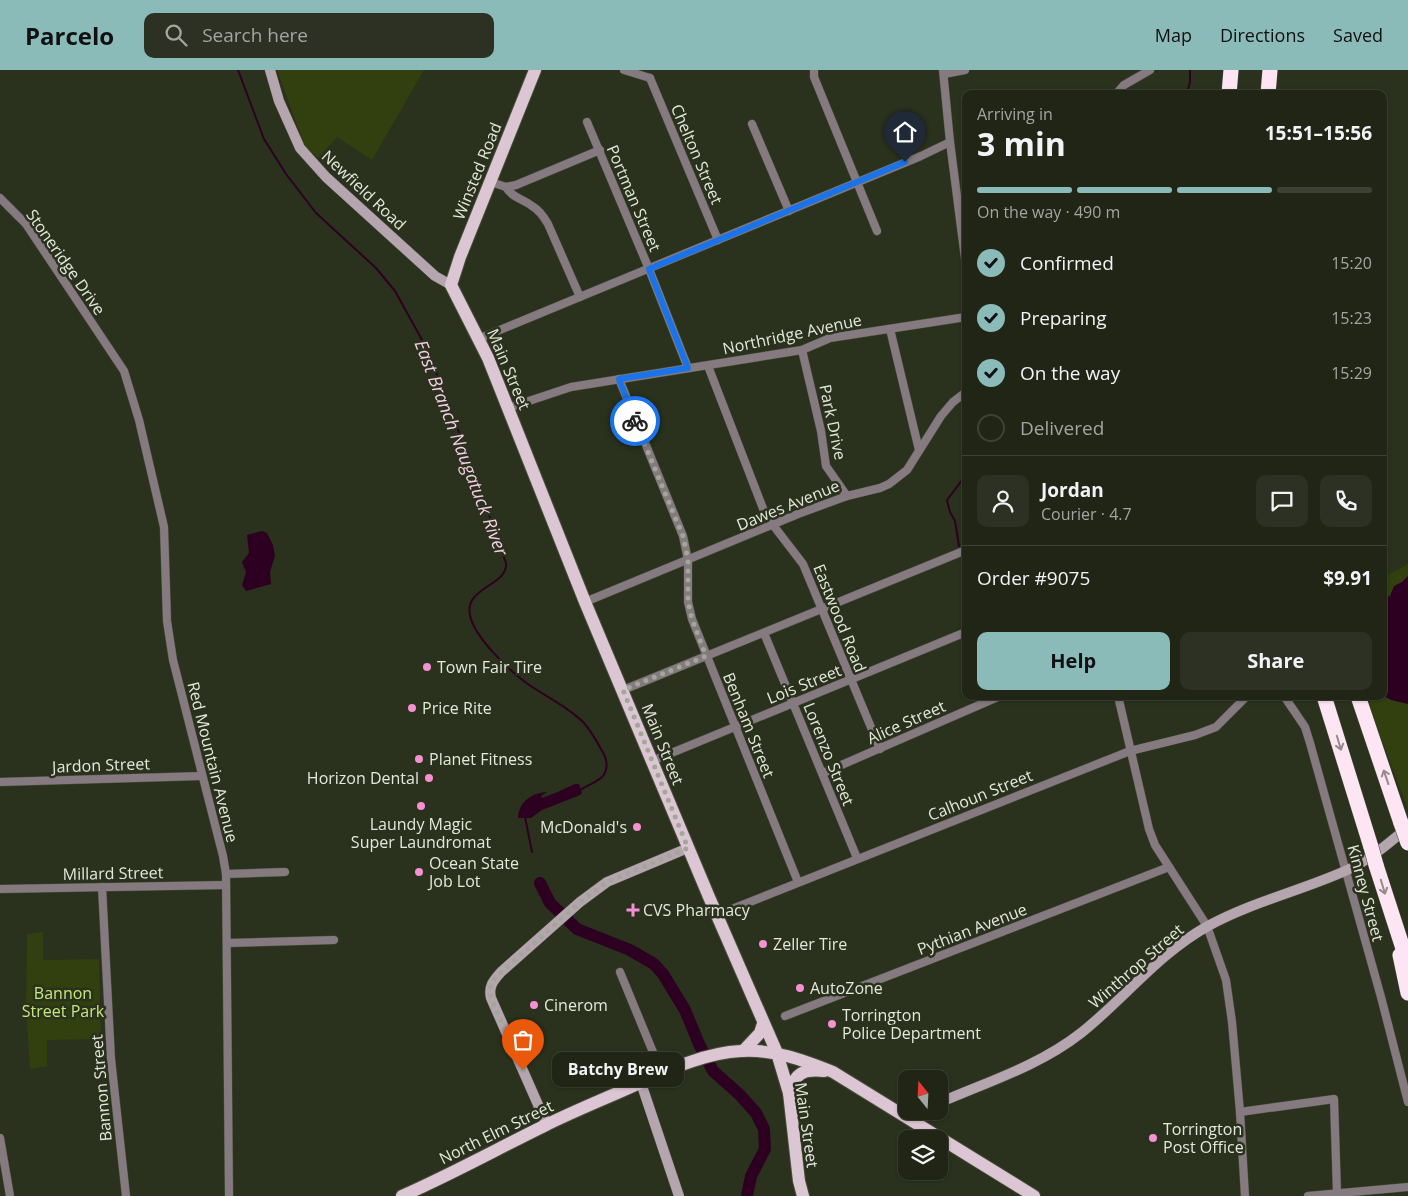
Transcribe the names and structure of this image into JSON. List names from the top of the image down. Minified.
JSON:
{"streets":{"main road":["Winsted Road","Main Street","North Elm Street"],"street":["Chelton Street","Newfield Road","Portman Street","Stoneridge Drive","Northridge Avenue","Park Drive","Dawes Avenue","Eastwood Road","Lois Street","Alice Street","Benham Street","Lorenzo Street","Red Mountain Avenue","Jardon Street","Calhoun Street","Millard Street","Kinney Street","Pythian Avenue","Winthrop Street","Bannon Street"]},"crossings":[["Winsted Road","Newfield Road"],["Winsted Road","Main Street"],["Newfield Road","Main Street"],["Portman Street","Northridge Avenue"],["Stoneridge Drive","Red Mountain Avenue"],["Northridge Avenue","Main Street"],["Northridge Avenue","Park Drive"],["Northridge Avenue","Eastwood Road"],["Northridge Avenue","Benham Street"],["Main Street","Dawes Avenue"],["Main Street","Lois Street"],["Main Street","Calhoun Street"],["Main Street","North Elm Street"],["Park Drive","Dawes Avenue"],["Dawes Avenue","Eastwood Road"],["Dawes Avenue","Benham Street"],["Eastwood Road","Lois Street"],["Eastwood Road","Alice Street"],["Lois Street","Benham Street"],["Lois Street","Lorenzo Street"],["Alice Street","Lorenzo Street"],["Benham Street","Calhoun Street"],["Lorenzo Street","Calhoun Street"],["Red Mountain Avenue","Jardon Street"],["Red Mountain Avenue","Millard Street"],["Millard Street","Bannon Street"],["Kinney Street","Winthrop Street"]],"water":["East Branch Naugatuck River"],"parks":["Bannon Street Park"],"places":{"other":["Town Fair Tire","Price Rite","Planet Fitness","Horizon Dental","Laundy Magic Super Laundromat","McDonald's","Ocean State Job Lot","Zeller Tire","AutoZone","Cinerom","Torrington Police Department","Batchy Brew","Torrington Post Office"],"health":["CVS Pharmacy"]},"north":"top","page":{"header":"Parcelo","search":"Search here","nav":["Map","Directions","Saved"],"heading":["3 min","Arriving in","15:51–15:56"],"panel":["Jordan","Courier · 4.7","Order #9075","$9.91"],"bar":"On the way · 490 m","list":[["Confirmed","15:20"],["Preparing","15:23"],["On the way","15:29"],"Delivered"],"buttons":["Help","Share"],"bubble":"Batchy Brew"}}
